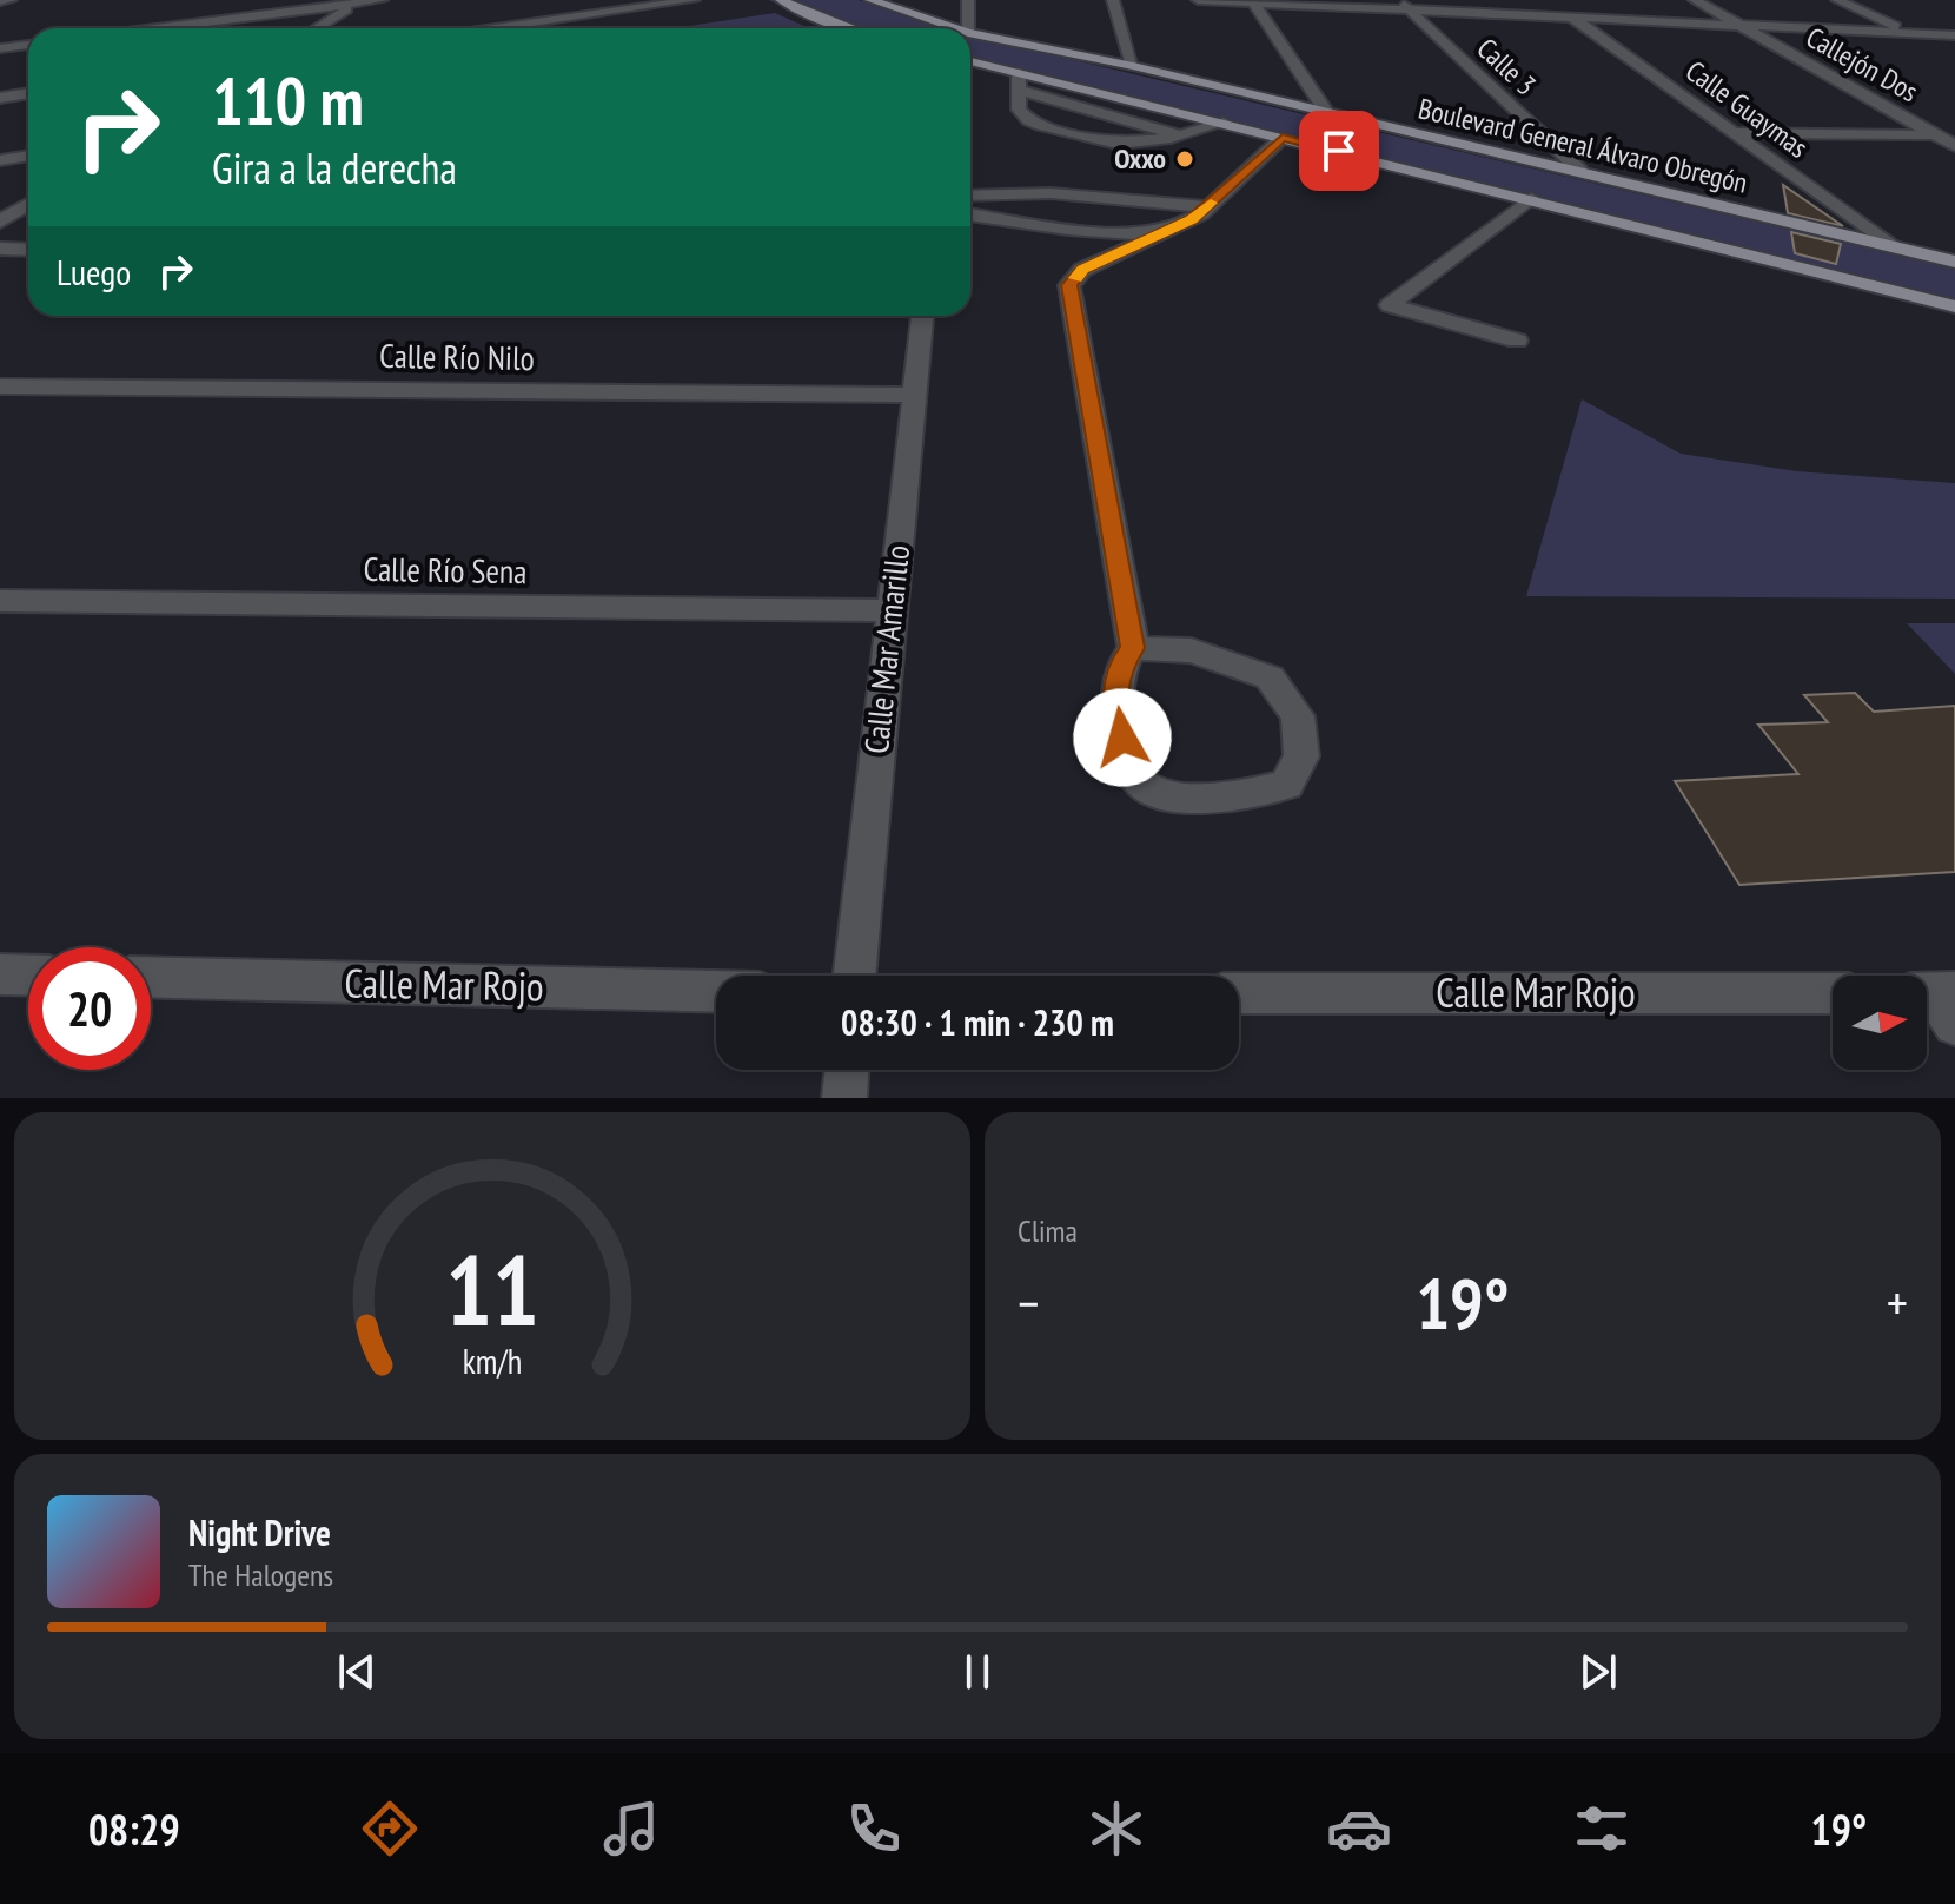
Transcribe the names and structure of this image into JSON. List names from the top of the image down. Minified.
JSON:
{"streets":{"main road":["Boulevard General Álvaro Obregón"],"street":["Callejón Dos","Calle 3","Calle Guaymas","Calle Río Nilo","Calle Río Sena","Calle Mar Amarillo","Calle Mar Rojo"]},"crossings":[["Calle 3","Boulevard General Álvaro Obregón"],["Calle Guaymas","Boulevard General Álvaro Obregón"],["Calle Río Nilo","Calle Mar Amarillo"],["Calle Río Sena","Calle Mar Amarillo"]],"places":["Oxxo"],"north":"right","page":{"turn":["110 m","Gira a la derecha"],"then":"Luego","limit":"20","trip":"08:30 · 1 min · 230 m","tile":"Clima","heat":["−","19°","+"],"song":["Night Drive","The Halogens"],"tabs":["08:29","19°"],"gauge":["11","km/h"]}}
